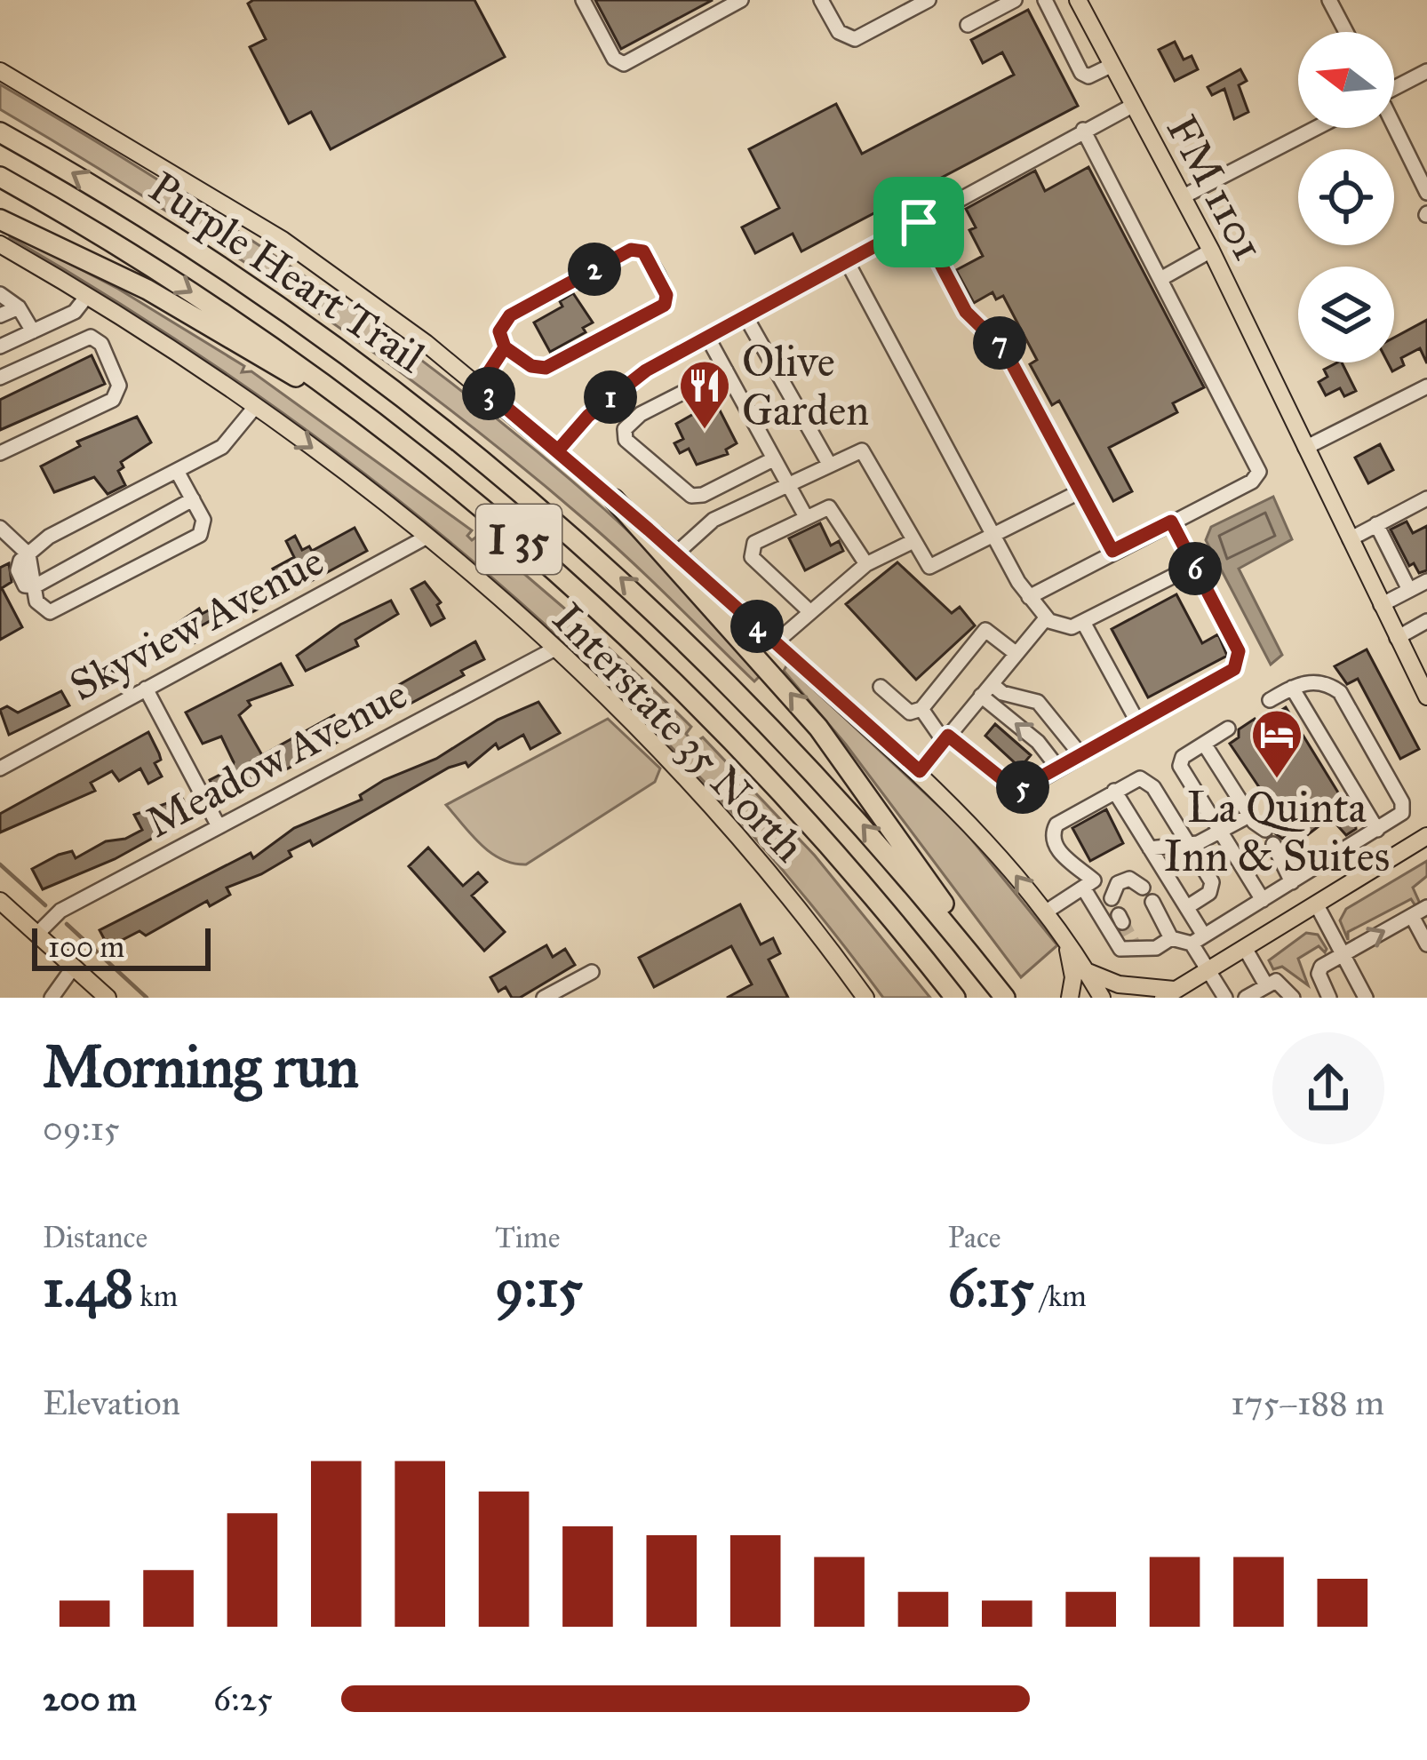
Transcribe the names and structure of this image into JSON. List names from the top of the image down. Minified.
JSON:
{"streets":{"highway":["Purple Heart Trail","I 35"],"main road":["FM 1101","Interstate 35 North"],"street":["Skyview Avenue","Meadow Avenue"]},"crossings":[["Skyview Avenue","Interstate 35 North"],["Interstate 35 North","Meadow Avenue"]],"places":{"restaurant":["Olive Garden"],"hotel":["La Quinta Inn & Suites"]},"scale_bar":"100 m","north":"left","page":{"pins":["2","7","3","1","6","4","5"],"scale":"100 m","heading":["Morning run","09:15"],"stats":[["Distance","1.48 km"],["Time","9:15"],["Pace","6:15 /km"]],"chart":["Elevation","175–188 m"],"list":[{"name":"200 m","note":"6:25"}]}}
